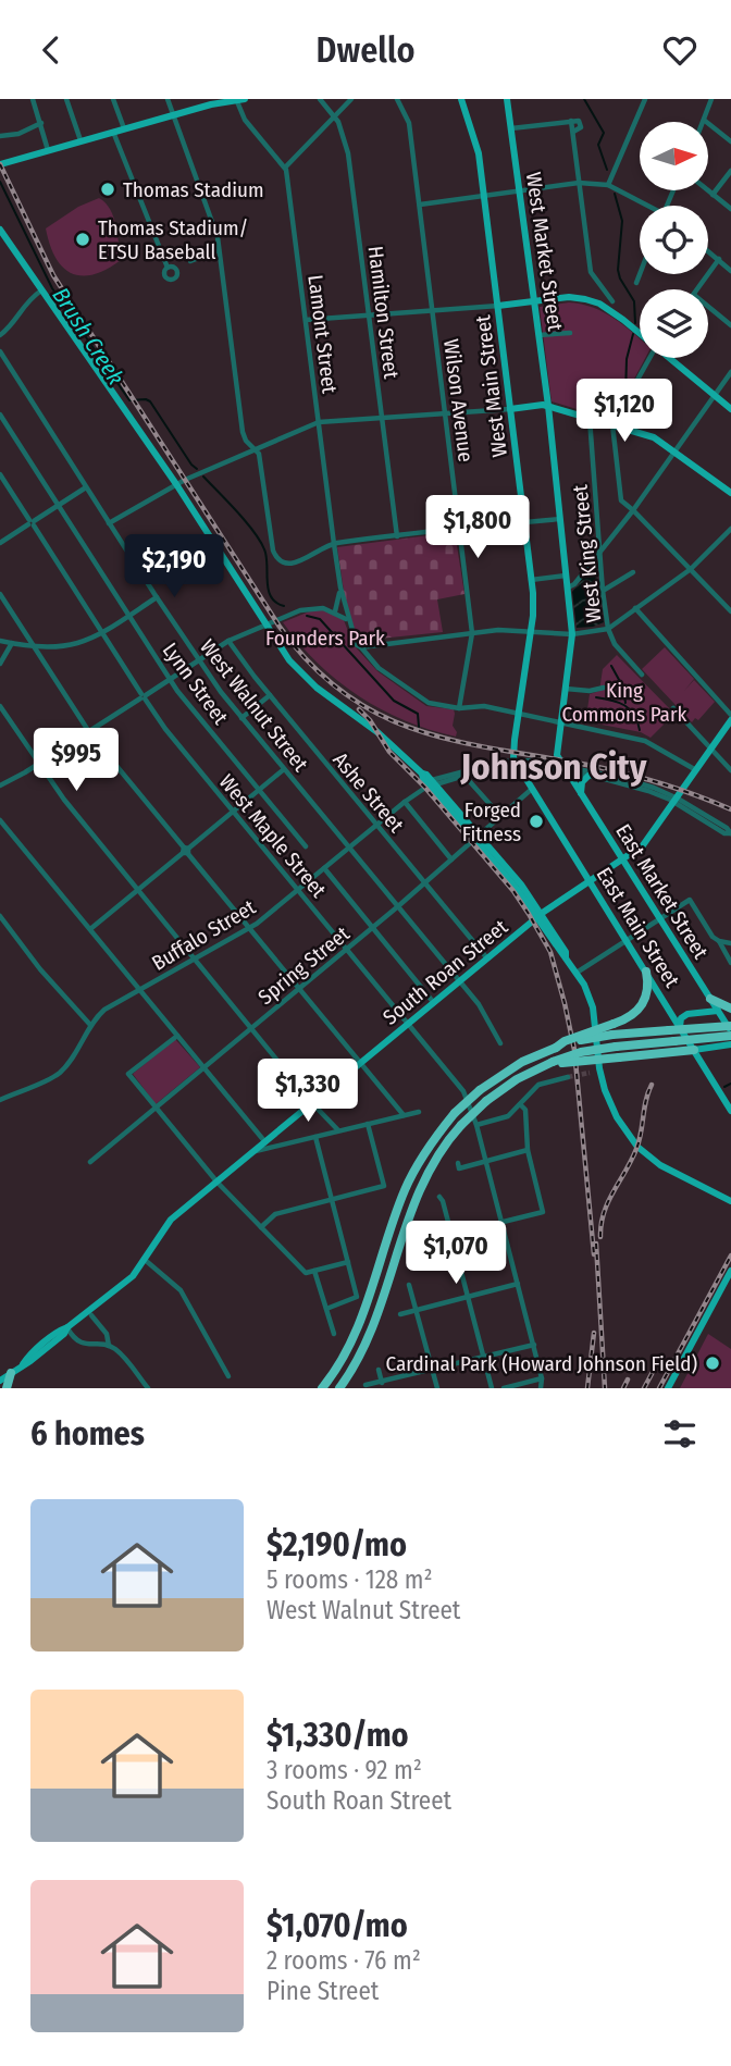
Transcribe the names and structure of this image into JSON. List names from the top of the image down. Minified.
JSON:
{"streets":{"main road":["West Market Street","West Main Street","East Market Street","East Main Street","South Roan Street"],"street":["Hamilton Street","Lamont Street","Wilson Avenue","West King Street","Lynn Street","West Walnut Street","Ashe Street","West Maple Street","Buffalo Street","Spring Street"]},"crossings":[["West Market Street","Lamont Street"],["West Market Street","East Market Street"],["West Market Street","Buffalo Street"],["Lamont Street","West Main Street"],["Lamont Street","Wilson Avenue"],["Lamont Street","South Roan Street"],["West Main Street","East Main Street"],["West Main Street","Buffalo Street"],["West Walnut Street","Buffalo Street"],["West Walnut Street","Spring Street"],["West Walnut Street","South Roan Street"],["Ashe Street","Buffalo Street"],["Ashe Street","Spring Street"],["Ashe Street","South Roan Street"],["West Maple Street","Buffalo Street"],["West Maple Street","Spring Street"],["West Maple Street","South Roan Street"],["East Market Street","Buffalo Street"],["East Market Street","South Roan Street"],["East Main Street","Buffalo Street"],["East Main Street","Spring Street"],["East Main Street","South Roan Street"],["Buffalo Street","South Roan Street"]],"districts":["Johnson City"],"water":["Brush Creek"],"parks":["Founders Park","King Commons Park"],"places":["Thomas Stadium","Thomas Stadium/ ETSU Baseball","Forged Fitness","Cardinal Park (Howard Johnson Field)"],"north":"right","page":{"header":"Dwello","price":["$1,120","$1,800","$2,190","$995","$1,330","$1,070"],"heading":"6 homes","list":[{"name":"$2,190/mo","note":"5 rooms · 128 m² · West Walnut Street"},{"name":"$1,330/mo","note":"3 rooms · 92 m² · South Roan Street"},{"name":"$1,070/mo","note":"2 rooms · 76 m² · Pine Street"}]}}
